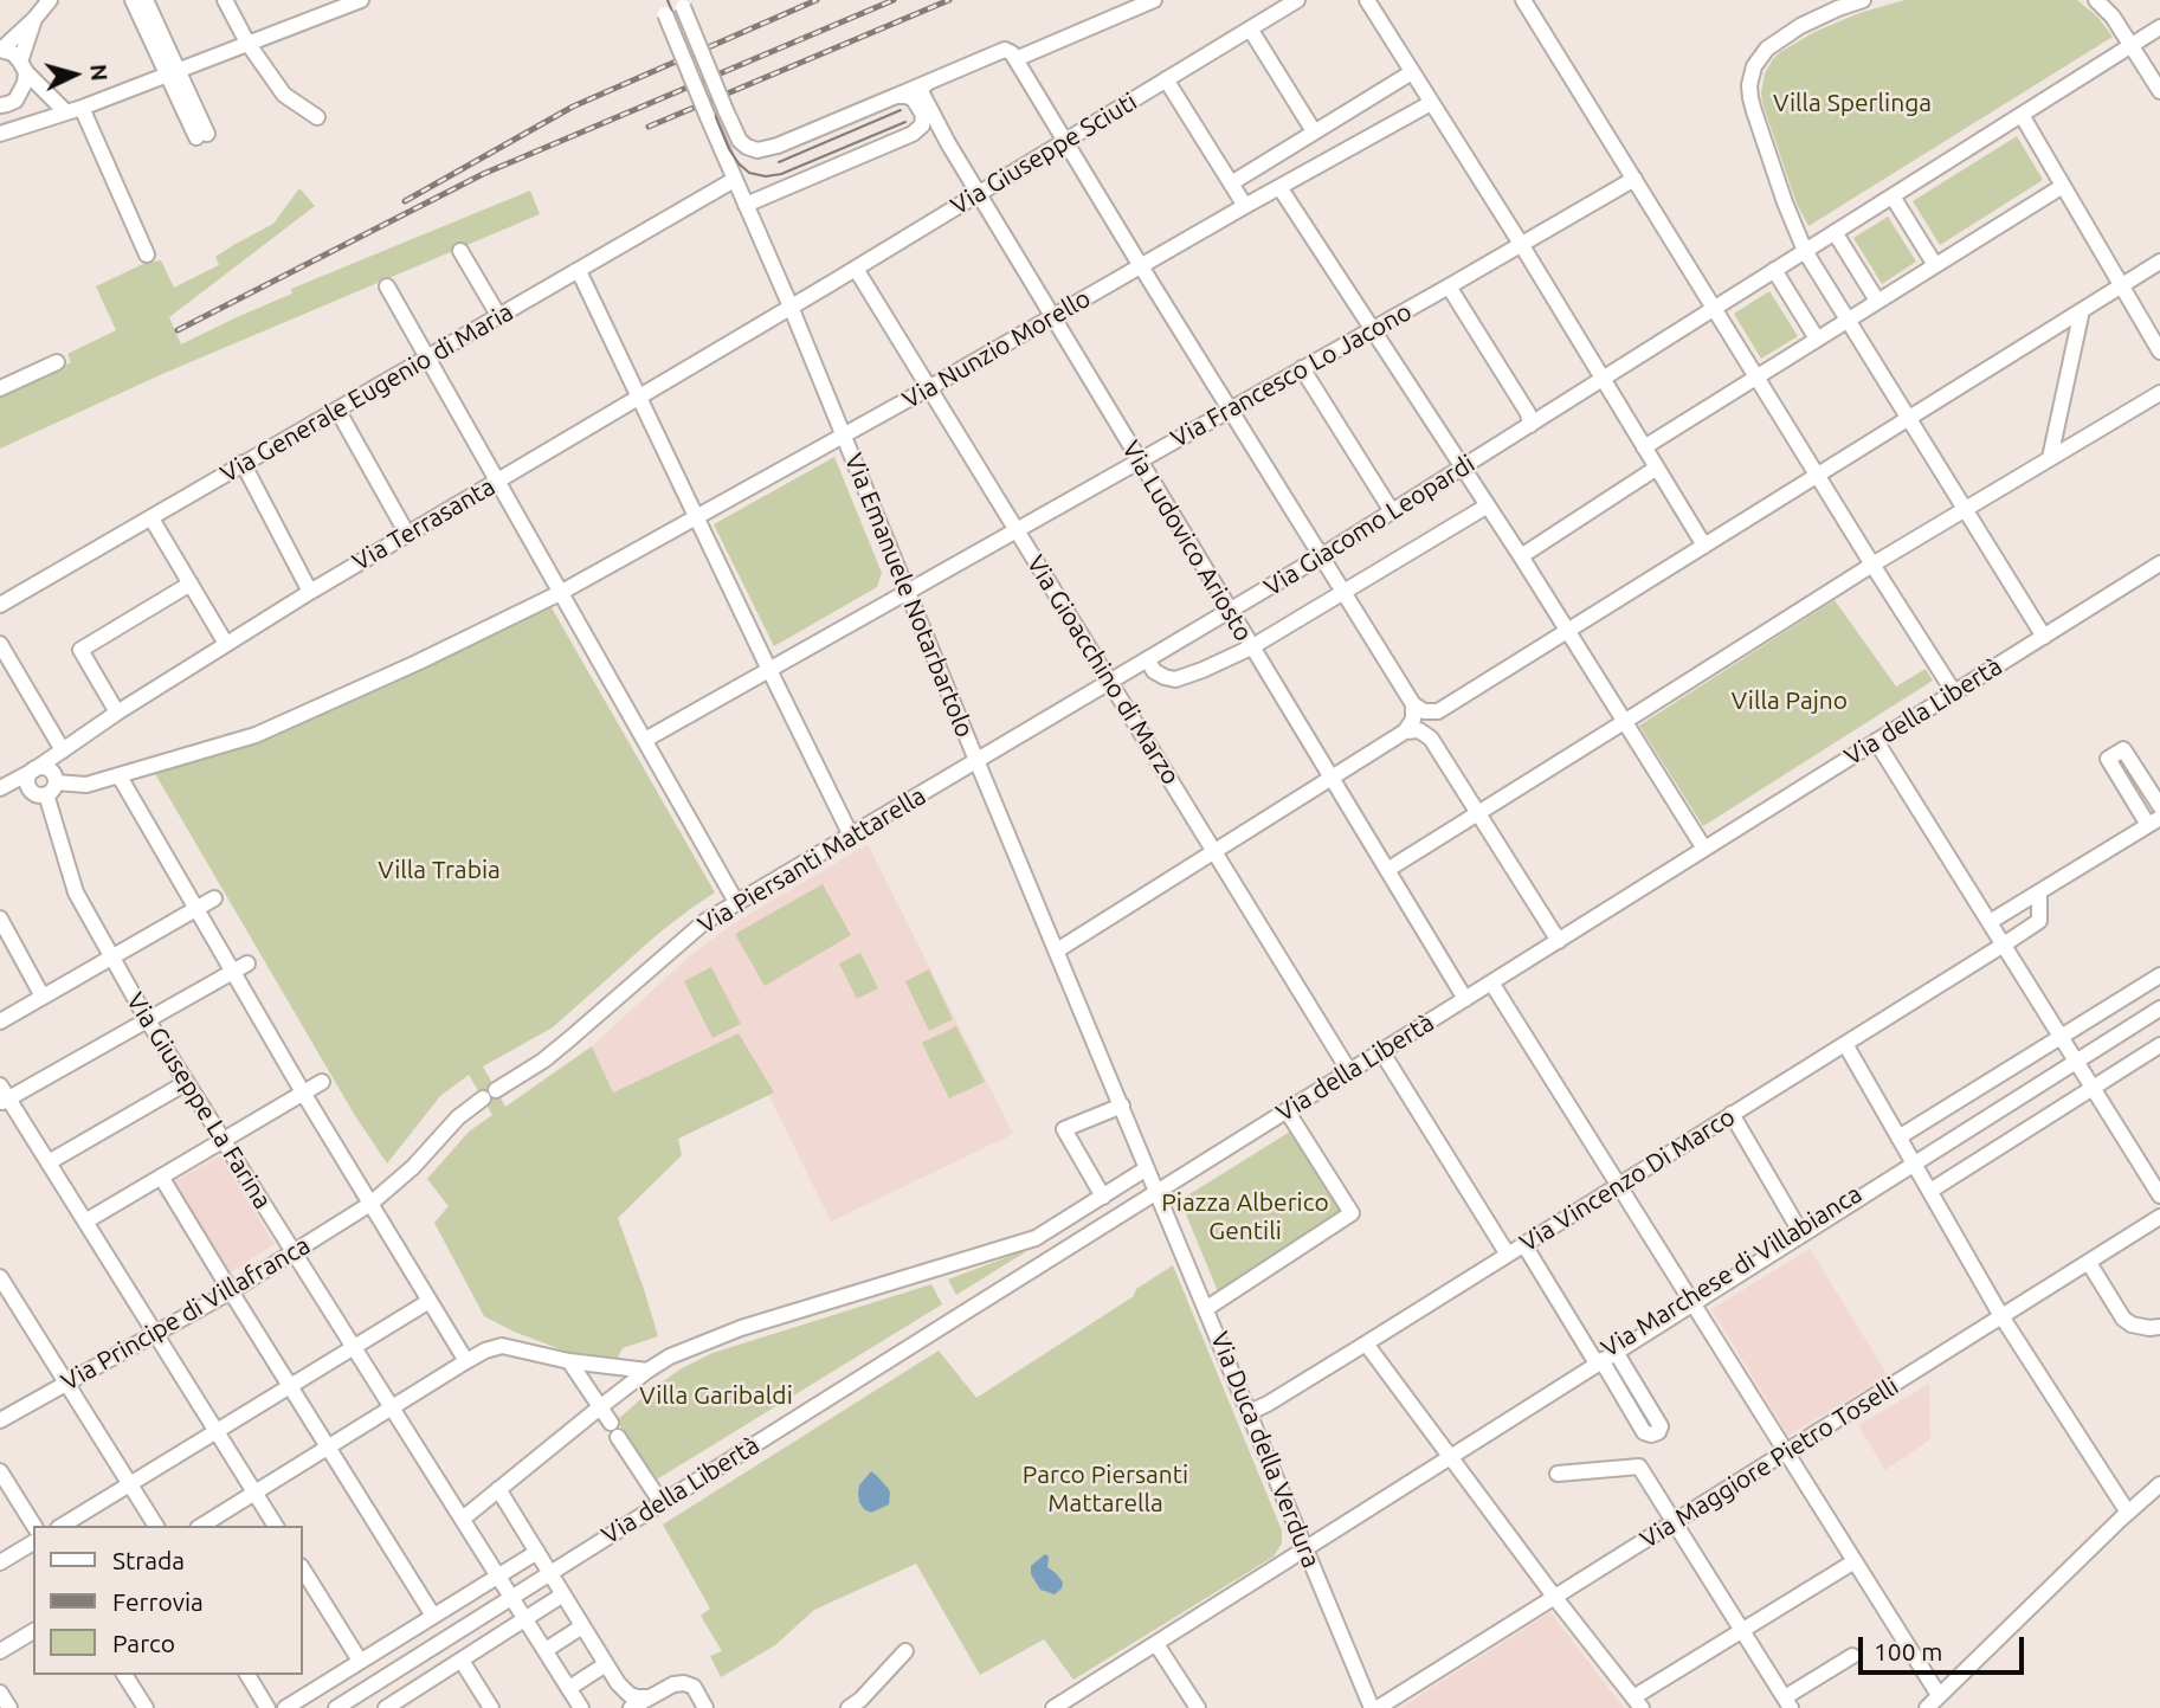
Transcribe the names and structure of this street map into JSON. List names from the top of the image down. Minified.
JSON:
{"streets":{"street":["Via Giuseppe Sciuti","Via Nunzio Morello","Via Francesco Lo Jacono","Via Generale Eugenio di Maria","Via Terrasanta","Via Giacomo Leopardi","Via Ludovico Ariosto","Via Emanuele Notarbartolo","Via Gioacchino di Marzo","Via della Libertà","Via Piersanti Mattarella","Via Giuseppe La Farina","Via Vincenzo Di Marco","Via Marchese di Villabianca","Via Principe di Villafranca","Via Duca della Verdura","Via Maggiore Pietro Toselli"]},"crossings":[["Via Giuseppe Sciuti","Via Terrasanta"],["Via Giuseppe Sciuti","Via Ludovico Ariosto"],["Via Giuseppe Sciuti","Via Emanuele Notarbartolo"],["Via Giuseppe Sciuti","Via Gioacchino di Marzo"],["Via Nunzio Morello","Via Terrasanta"],["Via Nunzio Morello","Via Ludovico Ariosto"],["Via Nunzio Morello","Via Emanuele Notarbartolo"],["Via Nunzio Morello","Via Gioacchino di Marzo"],["Via Nunzio Morello","Via Giuseppe La Farina"],["Via Francesco Lo Jacono","Via Ludovico Ariosto"],["Via Francesco Lo Jacono","Via Emanuele Notarbartolo"],["Via Francesco Lo Jacono","Via Gioacchino di Marzo"],["Via Generale Eugenio di Maria","Via Emanuele Notarbartolo"],["Via Terrasanta","Via Emanuele Notarbartolo"],["Via Terrasanta","Via Giuseppe La Farina"],["Via Giacomo Leopardi","Via Ludovico Ariosto"],["Via Giacomo Leopardi","Via Emanuele Notarbartolo"],["Via Giacomo Leopardi","Via Gioacchino di Marzo"],["Via Giacomo Leopardi","Via Piersanti Mattarella"],["Via Ludovico Ariosto","Via della Libertà"],["Via Emanuele Notarbartolo","Via della Libertà"],["Via Emanuele Notarbartolo","Via Piersanti Mattarella"],["Via Emanuele Notarbartolo","Via Duca della Verdura"],["Via Gioacchino di Marzo","Via della Libertà"],["Via della Libertà","Via Giuseppe La Farina"],["Via della Libertà","Via Duca della Verdura"],["Via Piersanti Mattarella","Via Principe di Villafranca"],["Via Giuseppe La Farina","Via Principe di Villafranca"],["Via Vincenzo Di Marco","Via Duca della Verdura"],["Via Marchese di Villabianca","Via Duca della Verdura"],["Via Duca della Verdura","Via Maggiore Pietro Toselli"]],"parks":["Villa Sperlinga","Villa Pajno","Villa Trabia","Piazza Alberico Gentili","Villa Garibaldi","Parco Piersanti Mattarella"],"legend":["Strada","Ferrovia","Parco"],"scale_bar":"100 m","north":"right"}
